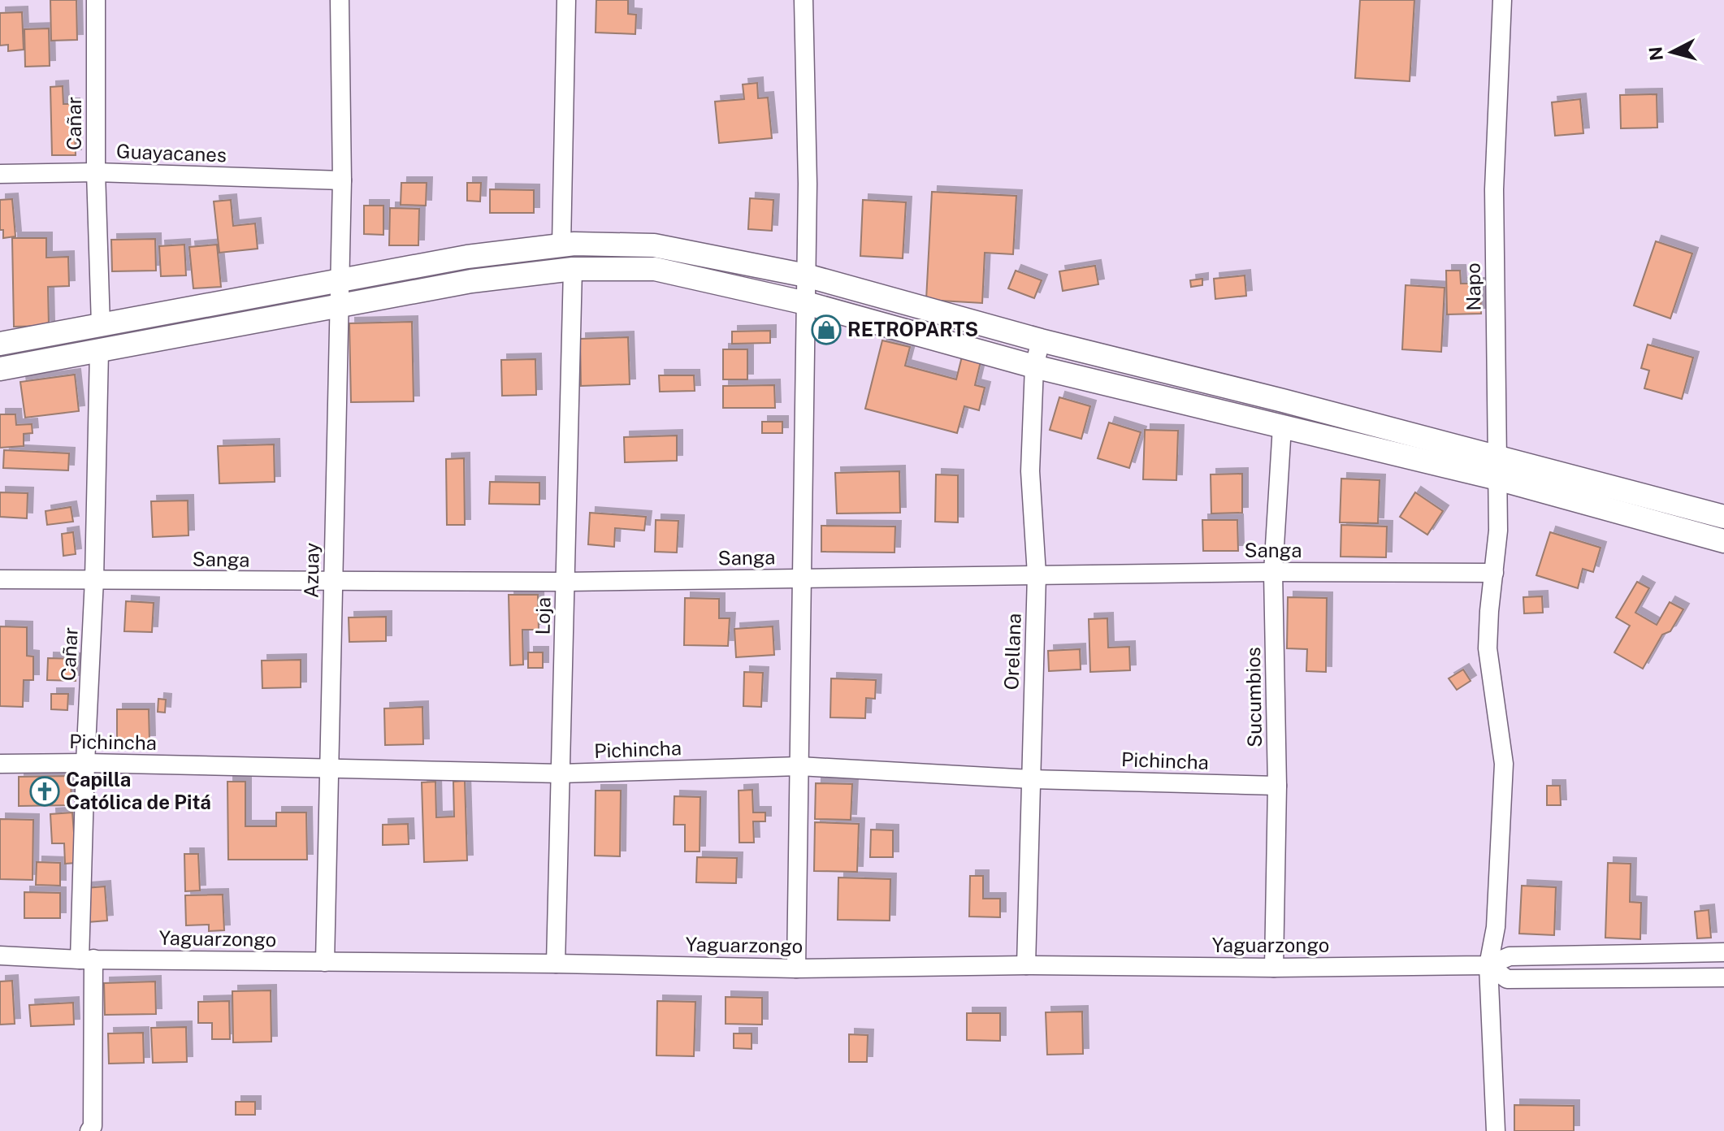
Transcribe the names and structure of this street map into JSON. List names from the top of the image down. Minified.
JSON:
{"streets":{"street":["Cañar","Guayacanes","Napo","Sanga","Azuay","Loja","Orellana","Sucumbios","Pichincha","Yaguarzongo"]},"crossings":[["Cañar","Guayacanes"],["Cañar","Sanga"],["Cañar","Pichincha"],["Cañar","Yaguarzongo"],["Guayacanes","Azuay"],["Napo","Sanga"],["Napo","Yaguarzongo"],["Sanga","Azuay"],["Sanga","Loja"],["Sanga","Orellana"],["Sanga","Sucumbios"],["Azuay","Pichincha"],["Azuay","Yaguarzongo"],["Loja","Pichincha"],["Loja","Yaguarzongo"],["Orellana","Pichincha"],["Orellana","Yaguarzongo"],["Sucumbios","Pichincha"],["Sucumbios","Yaguarzongo"]],"places":{"shop":["RETROPARTS"],"church":["Capilla Católica de Pitá"]},"north":"left"}
